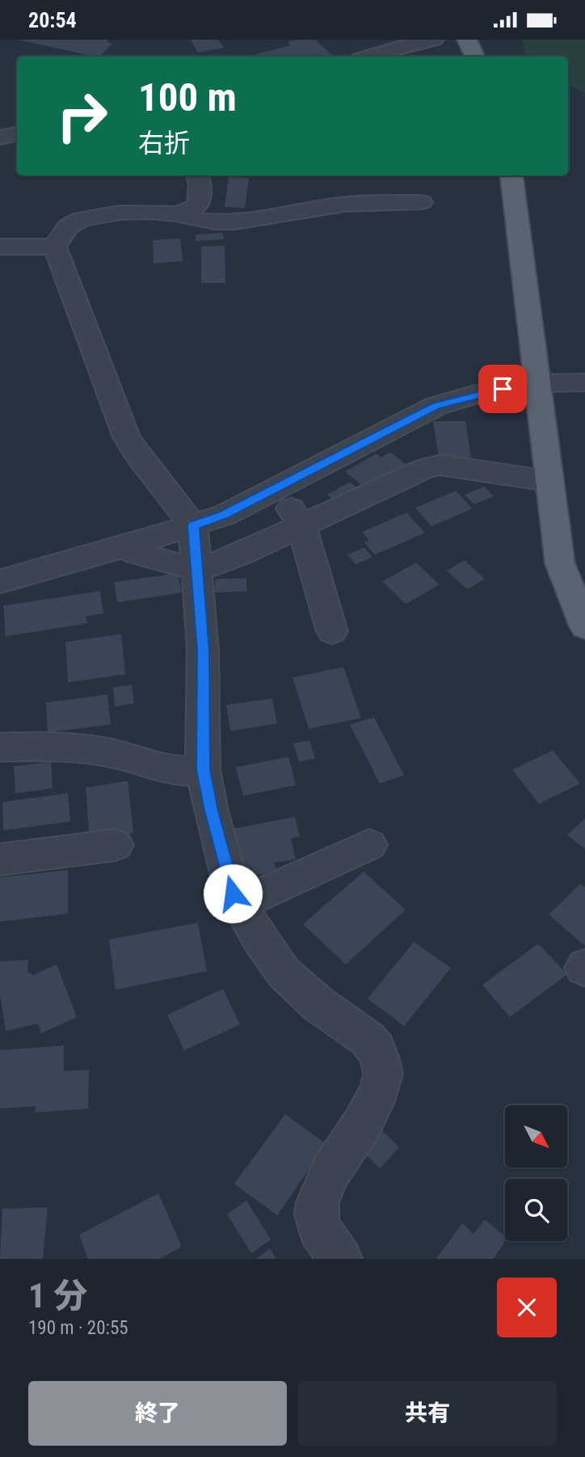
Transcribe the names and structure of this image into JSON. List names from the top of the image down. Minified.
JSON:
{"north":"bottom right","page":{"status":"20:54","turn":["100 m","右折"],"heading":["1 分","190 m · 20:55"],"buttons":["終了","共有"]}}
